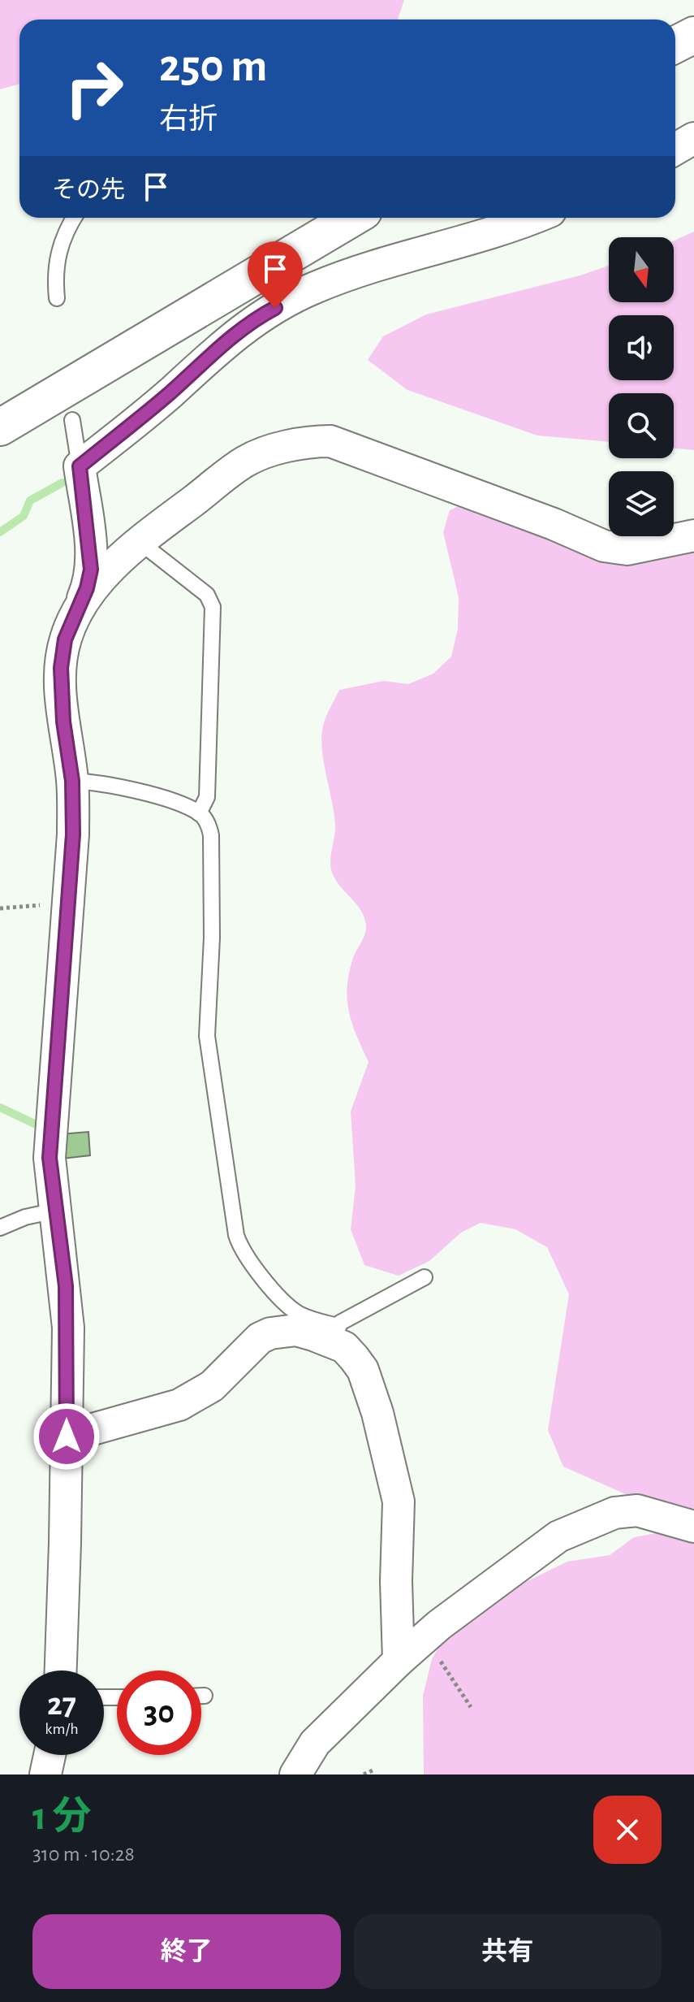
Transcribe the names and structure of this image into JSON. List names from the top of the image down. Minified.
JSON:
{"north":"bottom","page":{"turn":["250 m","右折"],"then":"その先","speed":"27 km/h","limit":"30","heading":["1 分","310 m · 10:28"],"buttons":["終了","共有"]}}
